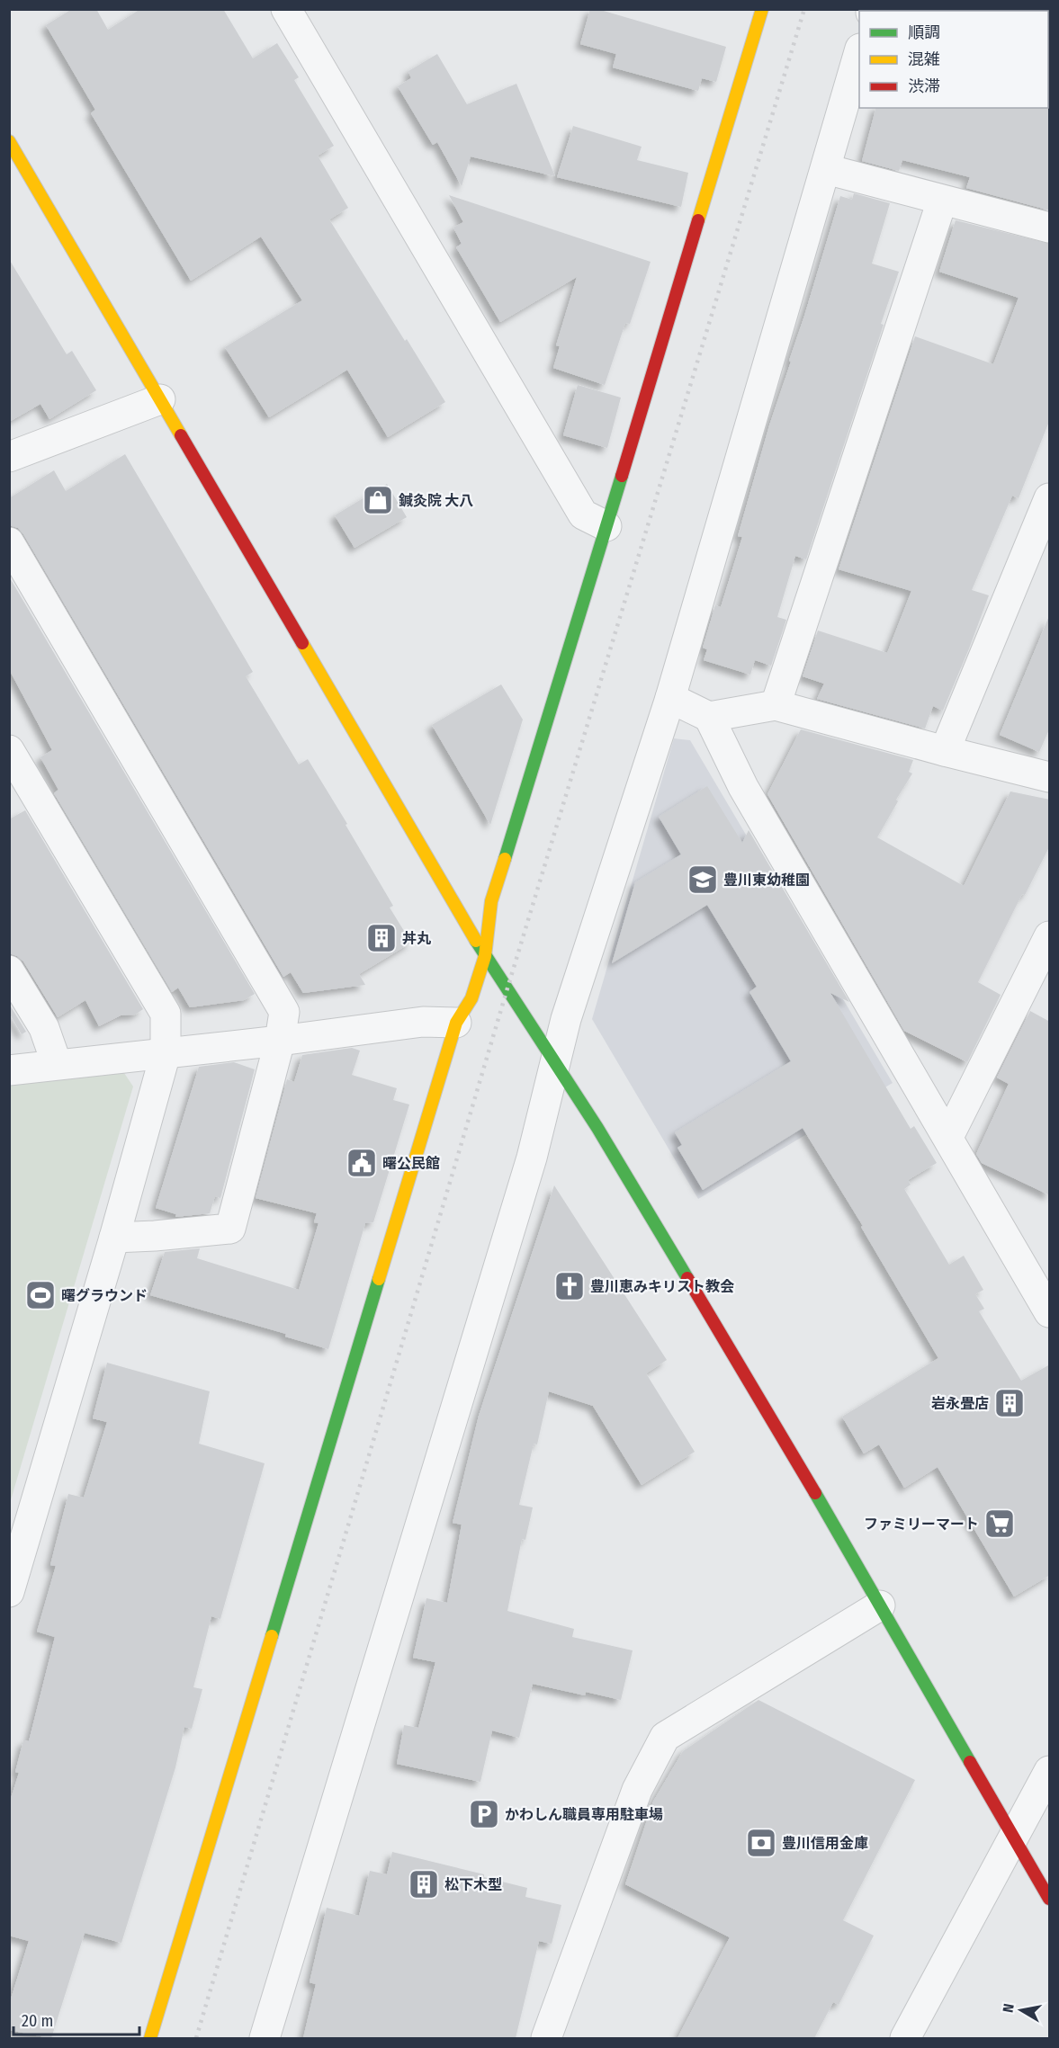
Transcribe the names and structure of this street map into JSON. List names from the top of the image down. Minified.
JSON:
{"places":{"shop":["鍼灸院 大八"],"school or university":["豊川東幼稚園"],"building":["丼丸","岩永畳店","松下木型"],"public building":["曙公民館"],"church":["豊川恵みキリスト教会"],"sports":["曙グラウンド"],"supermarket":["ファミリーマート"],"parking":["かわしん職員専用駐車場"],"bank":["豊川信用金庫"]},"legend":["順調","混雑","渋滞"],"scale_bar":"20 m","north":"left"}
